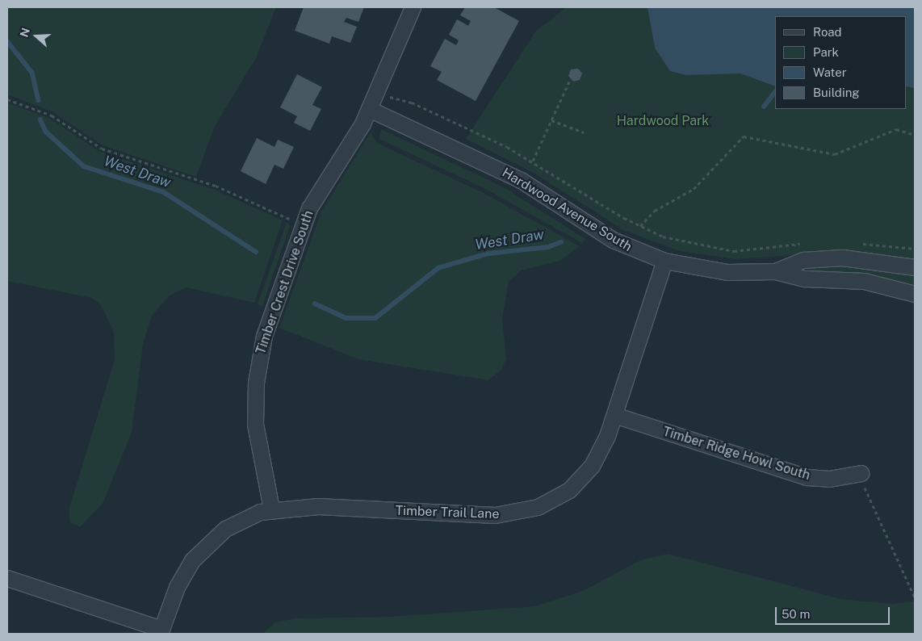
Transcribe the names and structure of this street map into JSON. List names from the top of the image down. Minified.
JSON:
{"streets":{"street":["Hardwood Avenue South","Timber Crest Drive South","Timber Ridge Howl South","Timber Trail Lane"]},"crossings":[["Hardwood Avenue South","Timber Crest Drive South"],["Hardwood Avenue South","Timber Trail Lane"],["Timber Crest Drive South","Timber Trail Lane"],["Timber Ridge Howl South","Timber Trail Lane"]],"water":["West Draw"],"parks":["Hardwood Park"],"legend":["Road","Park","Water","Building"],"scale_bar":"50 m","north":"left"}
